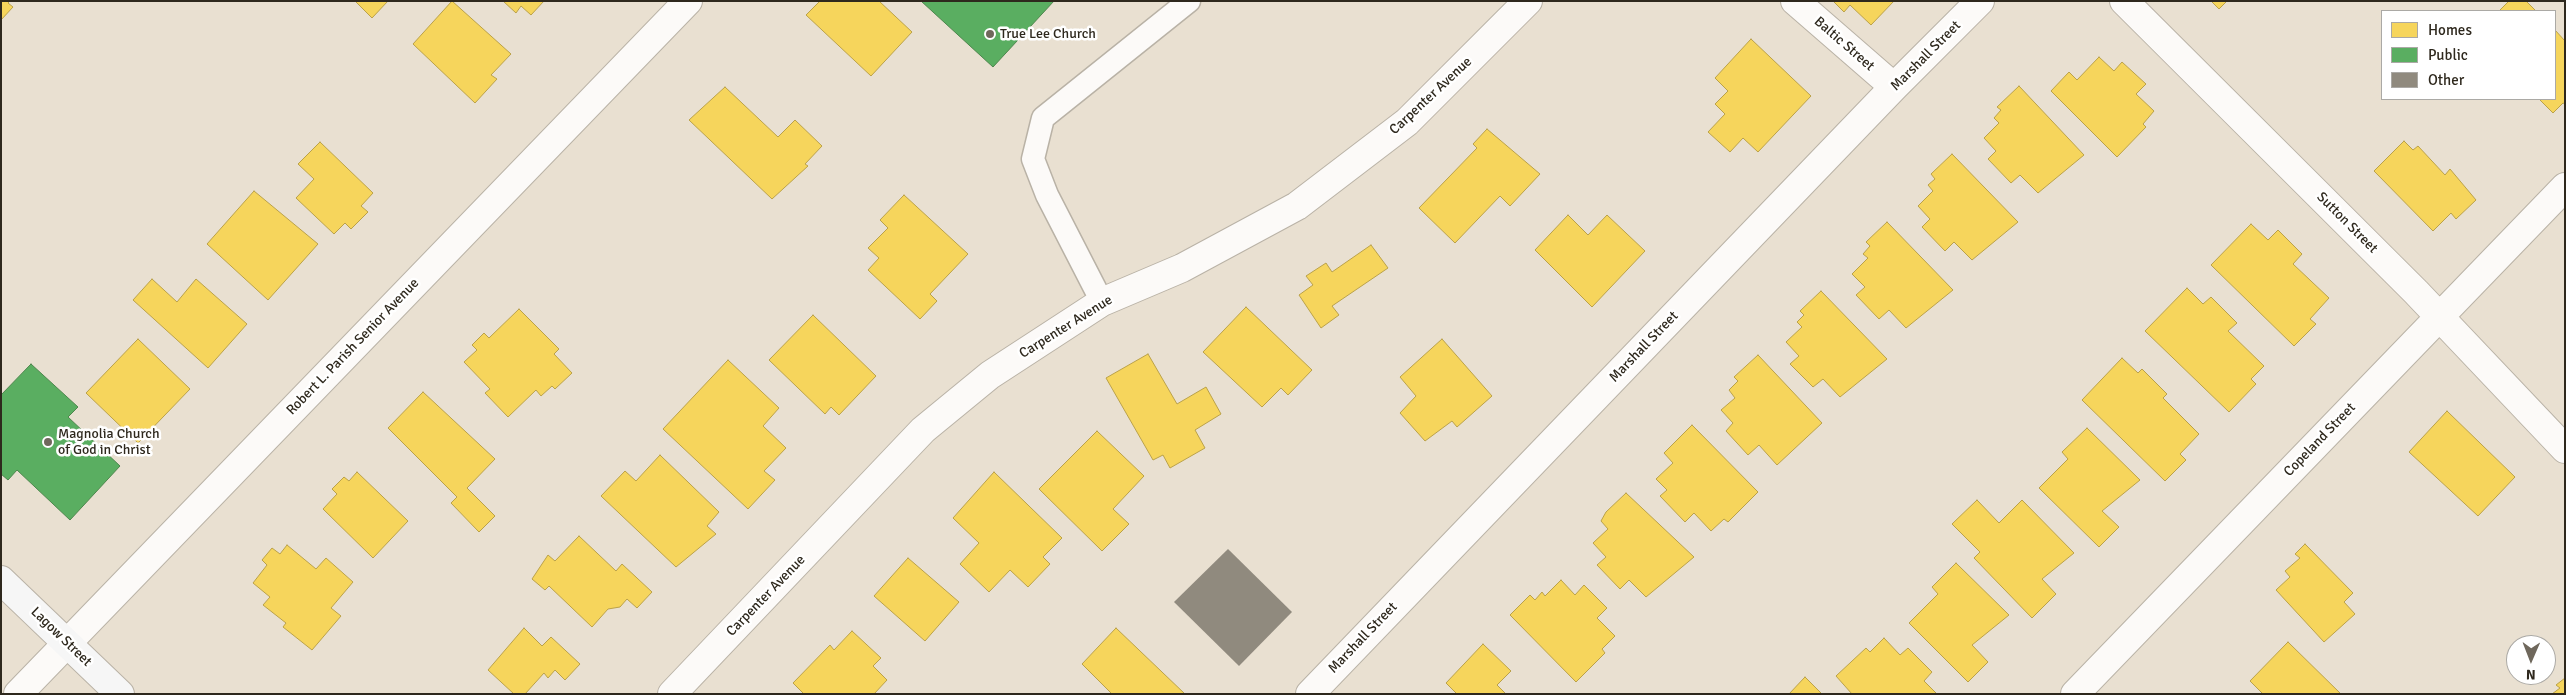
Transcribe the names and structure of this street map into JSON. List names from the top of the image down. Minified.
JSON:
{"streets":{"street":["Baltic Street","Marshall Street","Carpenter Avenue","Sutton Street","Robert L. Parish Senior Avenue","Copeland Street","Lagow Street"]},"crossings":[["Baltic Street","Marshall Street"],["Sutton Street","Copeland Street"],["Robert L. Parish Senior Avenue","Lagow Street"]],"places":["True Lee Church","Magnolia Church of God in Christ"],"legend":["Homes","Public","Other"],"north":"bottom"}
